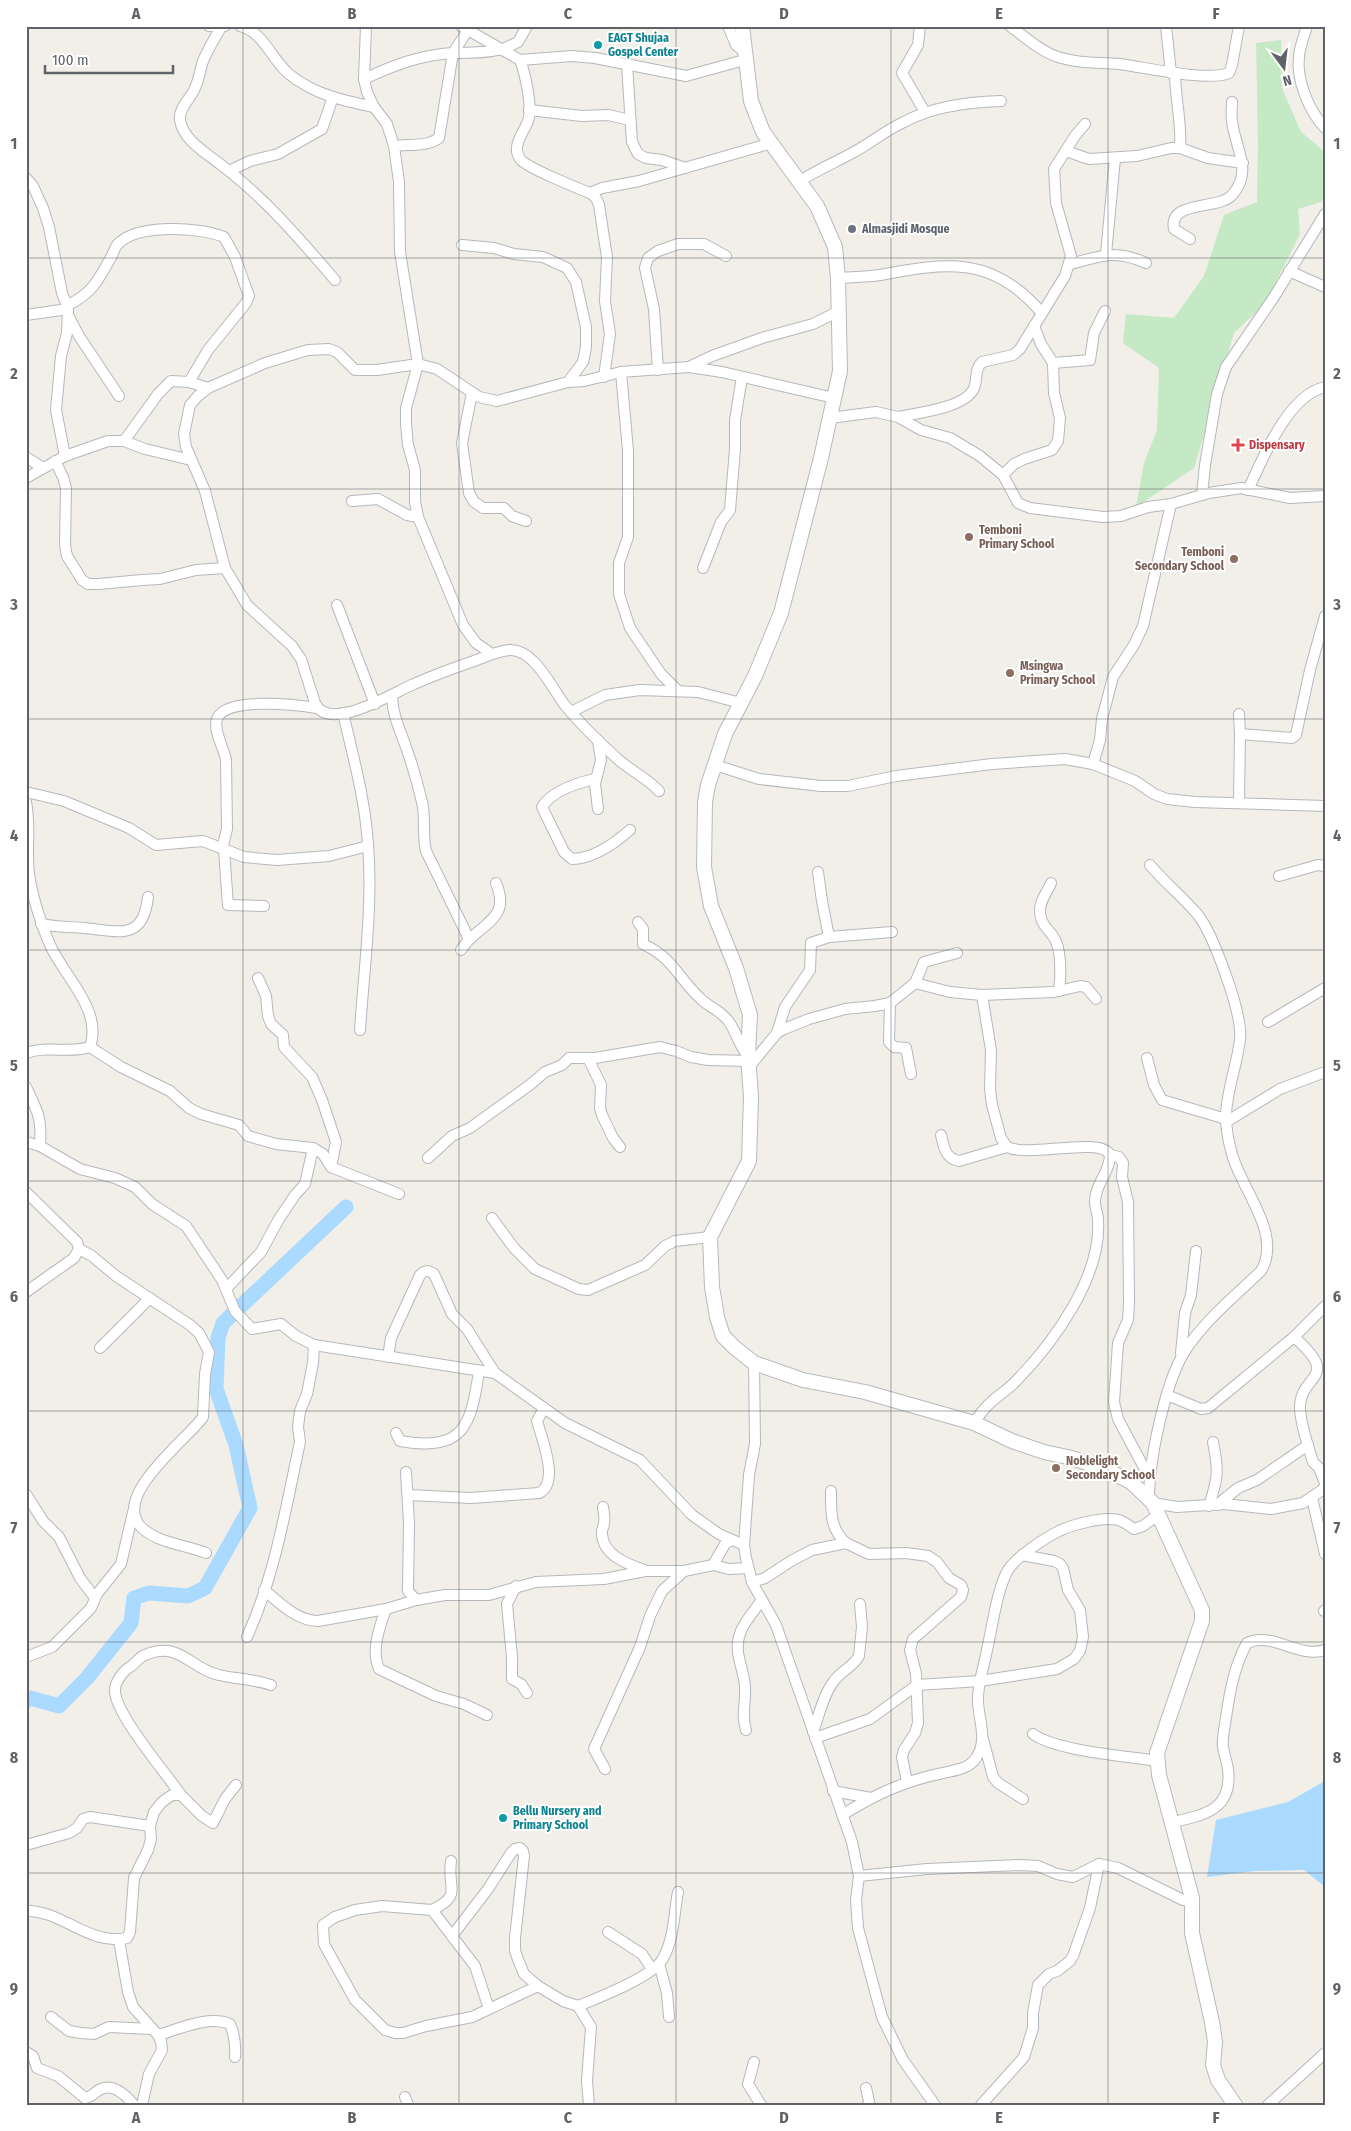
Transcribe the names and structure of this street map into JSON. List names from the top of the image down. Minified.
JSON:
{"places":{"other":["EAGT Shujaa Gospel Center","Almasjidi Mosque","Temboni Primary School","Temboni Secondary School","Msingwa Primary School","Noblelight Secondary School","Bellu Nursery and Primary School"],"health":["Dispensary"]},"scale_bar":"100 m","north":"bottom","grid":{"columns":["A","B","C","D","E","F"],"rows":["1","2","3","4","5","6","7","8","9"]}}
